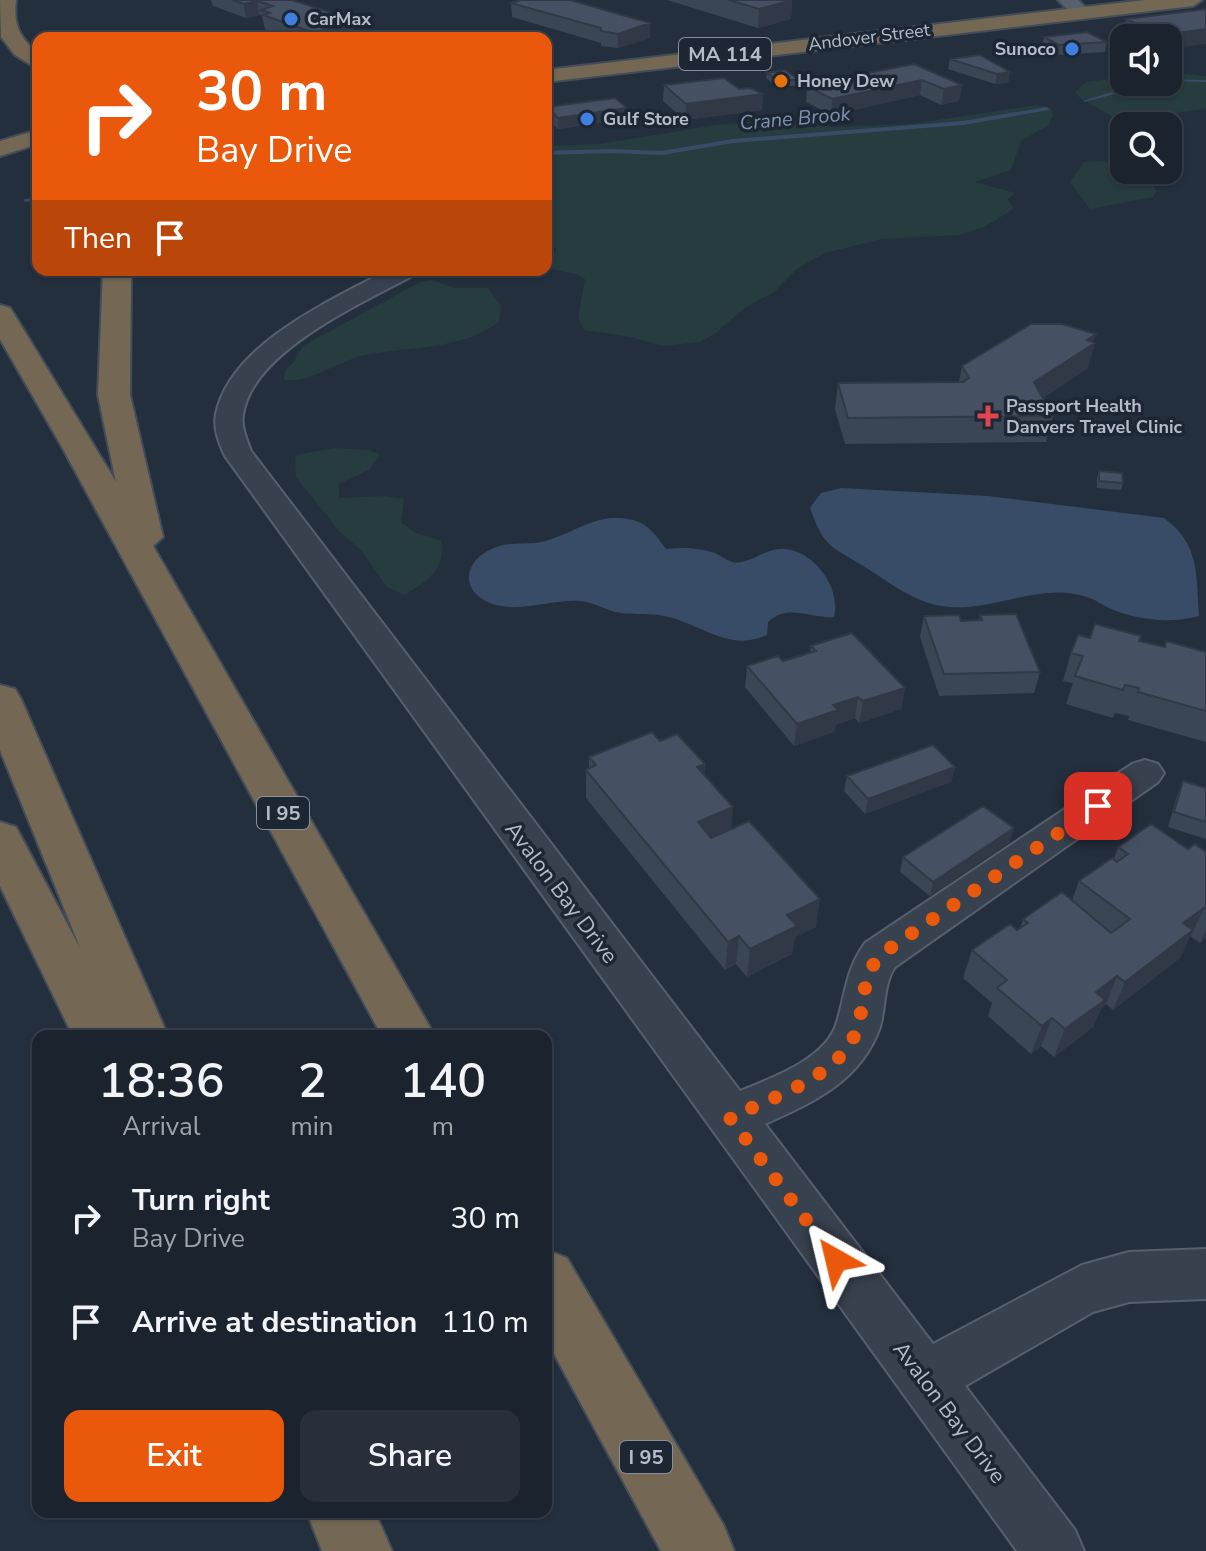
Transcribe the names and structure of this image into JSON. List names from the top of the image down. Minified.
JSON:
{"streets":{"highway":["Andover Street","MA 114","I 95"],"street":["Avalon Bay Drive"]},"water":["Crane Brook"],"places":{"other":["CarMax","Sunoco","Honey Dew","Gulf Store"],"health":["Passport Health Danvers Travel Clinic"]},"page":{"turn":["30 m","Bay Drive"],"then":"Then","eta":["18:36","Arrival","2","min","140","m"],"list":[{"name":"Turn right","note":"Bay Drive","value":"30 m"},{"name":"Arrive at destination","value":"110 m"}],"buttons":["Exit","Share"]}}
